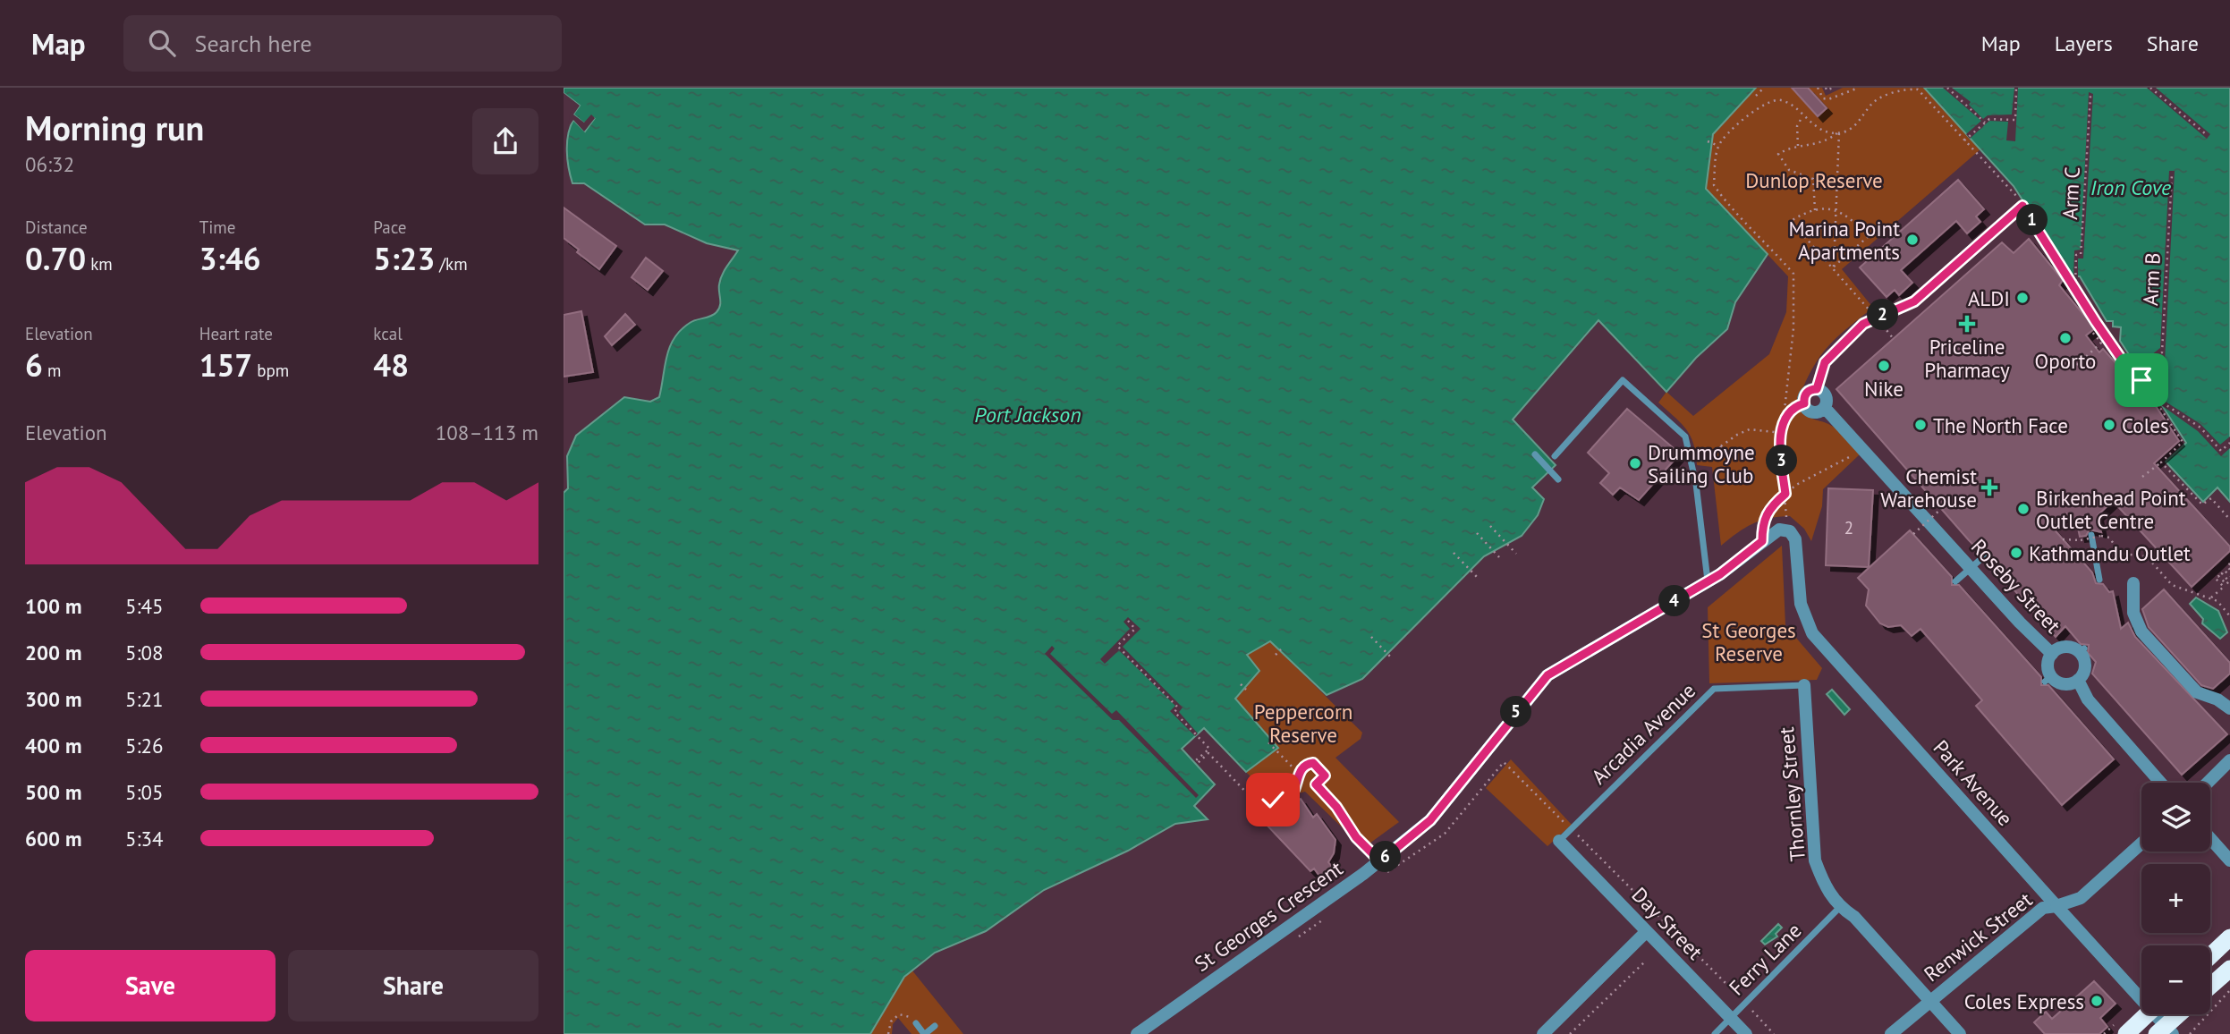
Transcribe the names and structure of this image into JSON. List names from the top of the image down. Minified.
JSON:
{"streets":{"street":["Roseby Street","Park Avenue","Thornley Street","St Georges Crescent","Day Street","Renwick Street"],"lane":["Arcadia Avenue","Ferry Lane"],"path":["Arm C","Arm B"]},"crossings":[["Arcadia Avenue","Thornley Street"],["Arcadia Avenue","Day Street"],["Park Avenue","St Georges Crescent"],["Park Avenue","Renwick Street"],["Thornley Street","Renwick Street"],["Thornley Street","Ferry Lane"],["Day Street","Ferry Lane"]],"water":["Iron Cove","Port Jackson"],"parks":["Dunlop Reserve","St Georges Reserve","Peppercorn Reserve"],"places":{"other":["Marina Point Apartments","ALDI","Oporto","Nike","The North Face","Coles","Drummoyne Sailing Club","Birkenhead Point Outlet Centre","Kathmandu Outlet","Coles Express"],"health":["Priceline Pharmacy","Chemist Warehouse"]},"house_numbers":["2"],"page":{"header":"Map","search":"Search here","nav":["Map","Layers","Share"],"heading":["Morning run","06:32"],"stats":[["Distance","0.70 km"],["Time","3:46"],["Pace","5:23 /km"],["Elevation","6 m"],["Heart rate","157 bpm"],["kcal","48"]],"pins":["1","2","3","4","5","6"],"chart":["Elevation","108–113 m"],"list":[{"name":"100 m","note":"5:45"},{"name":"200 m","note":"5:08"},{"name":"300 m","note":"5:21"},{"name":"400 m","note":"5:26"},{"name":"500 m","note":"5:05"},{"name":"600 m","note":"5:34"}],"map_buttons":["+","−"],"buttons":["Save","Share"]}}
